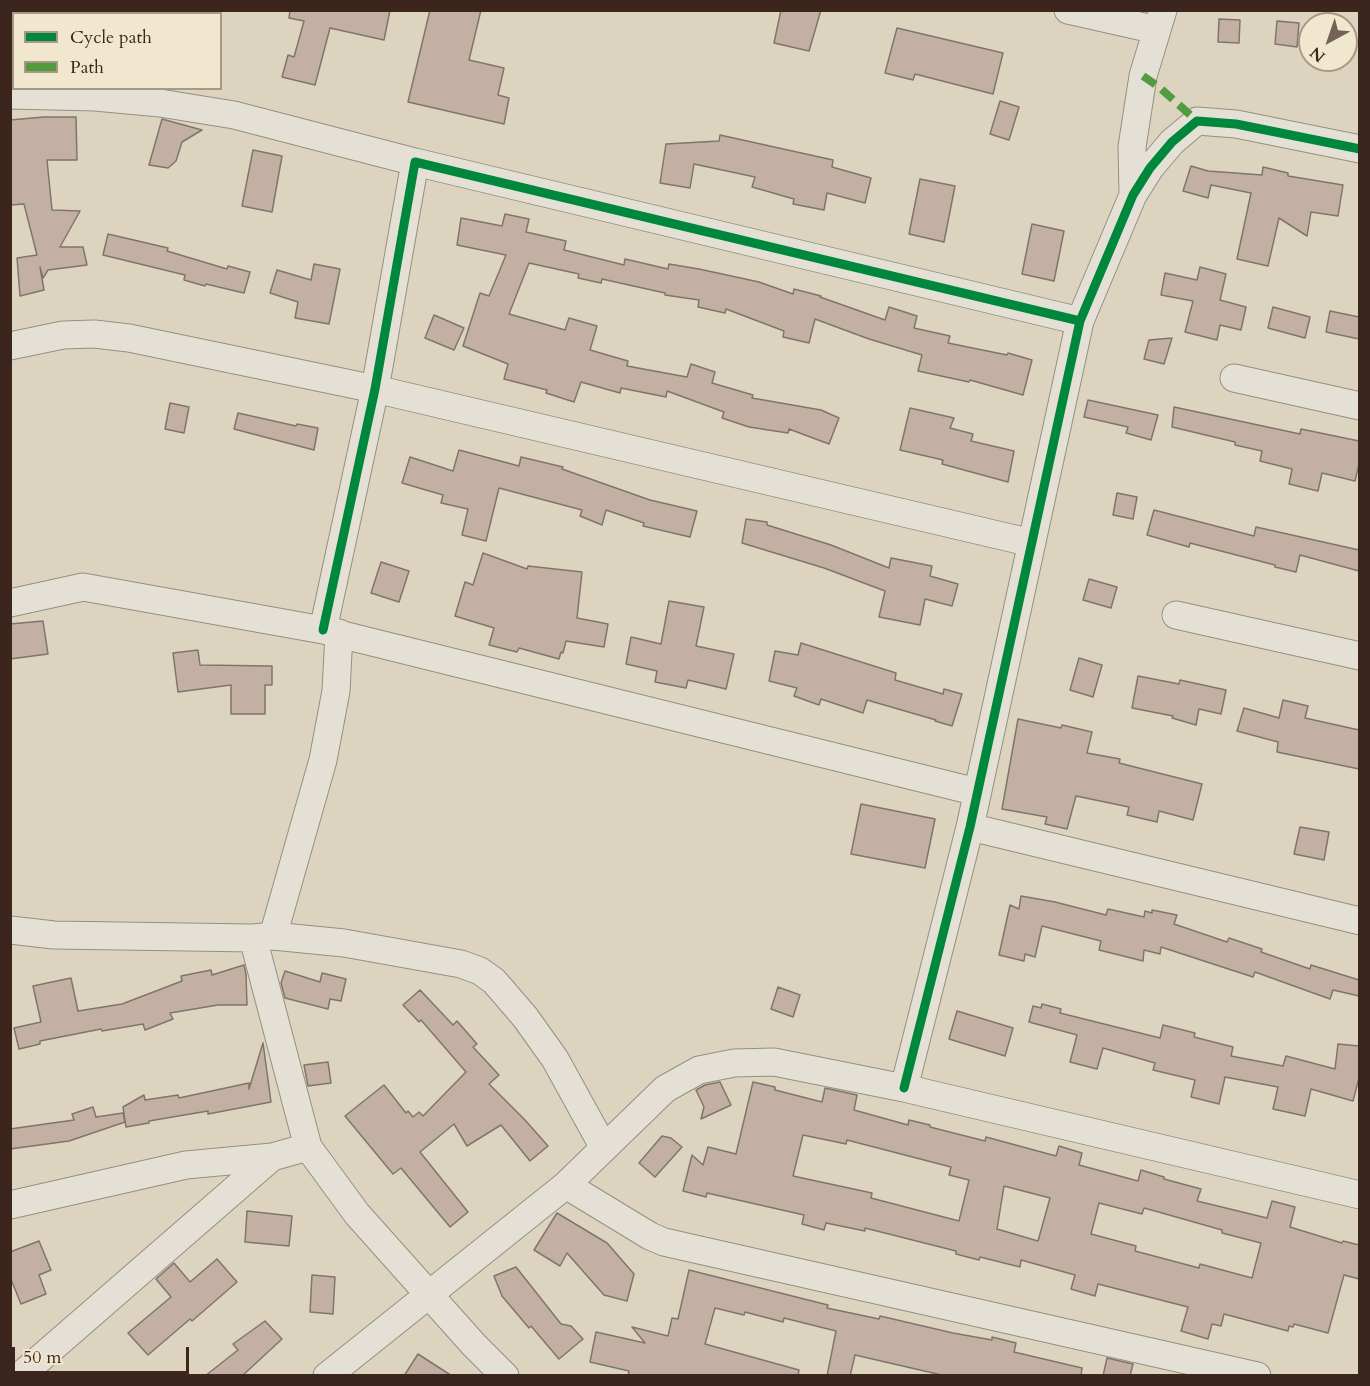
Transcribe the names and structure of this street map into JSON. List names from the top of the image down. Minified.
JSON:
{"legend":["Cycle path","Path"],"scale_bar":"50 m","north":"bottom left"}
